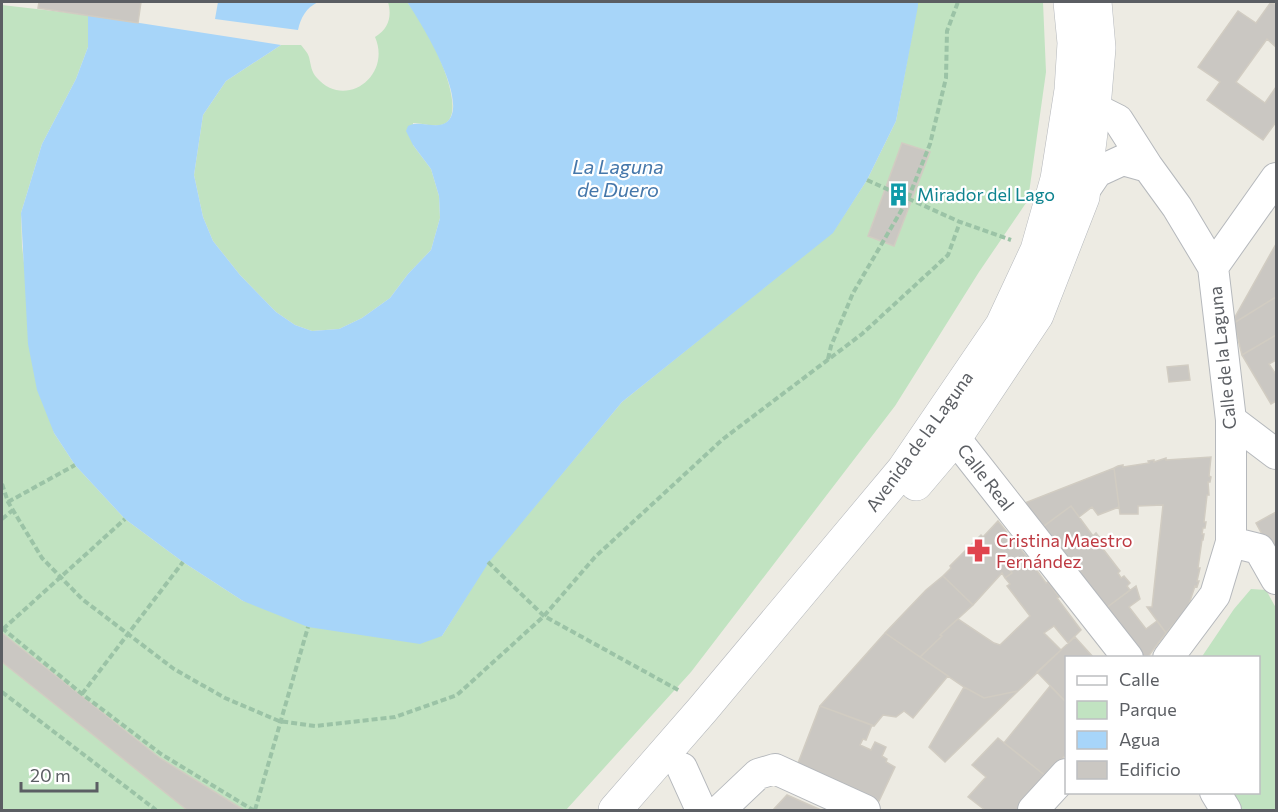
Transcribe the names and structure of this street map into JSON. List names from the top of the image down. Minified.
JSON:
{"streets":{"street":["Calle de la Laguna","Avenida de la Laguna","Calle Real"]},"crossings":[["Calle de la Laguna","Avenida de la Laguna"],["Avenida de la Laguna","Calle Real"]],"water":["La Laguna de Duero"],"places":{"building":["Mirador del Lago"],"pharmacy":["Cristina Maestro Fernández"]},"legend":["Calle","Parque","Agua","Edificio"],"scale_bar":"20 m"}
